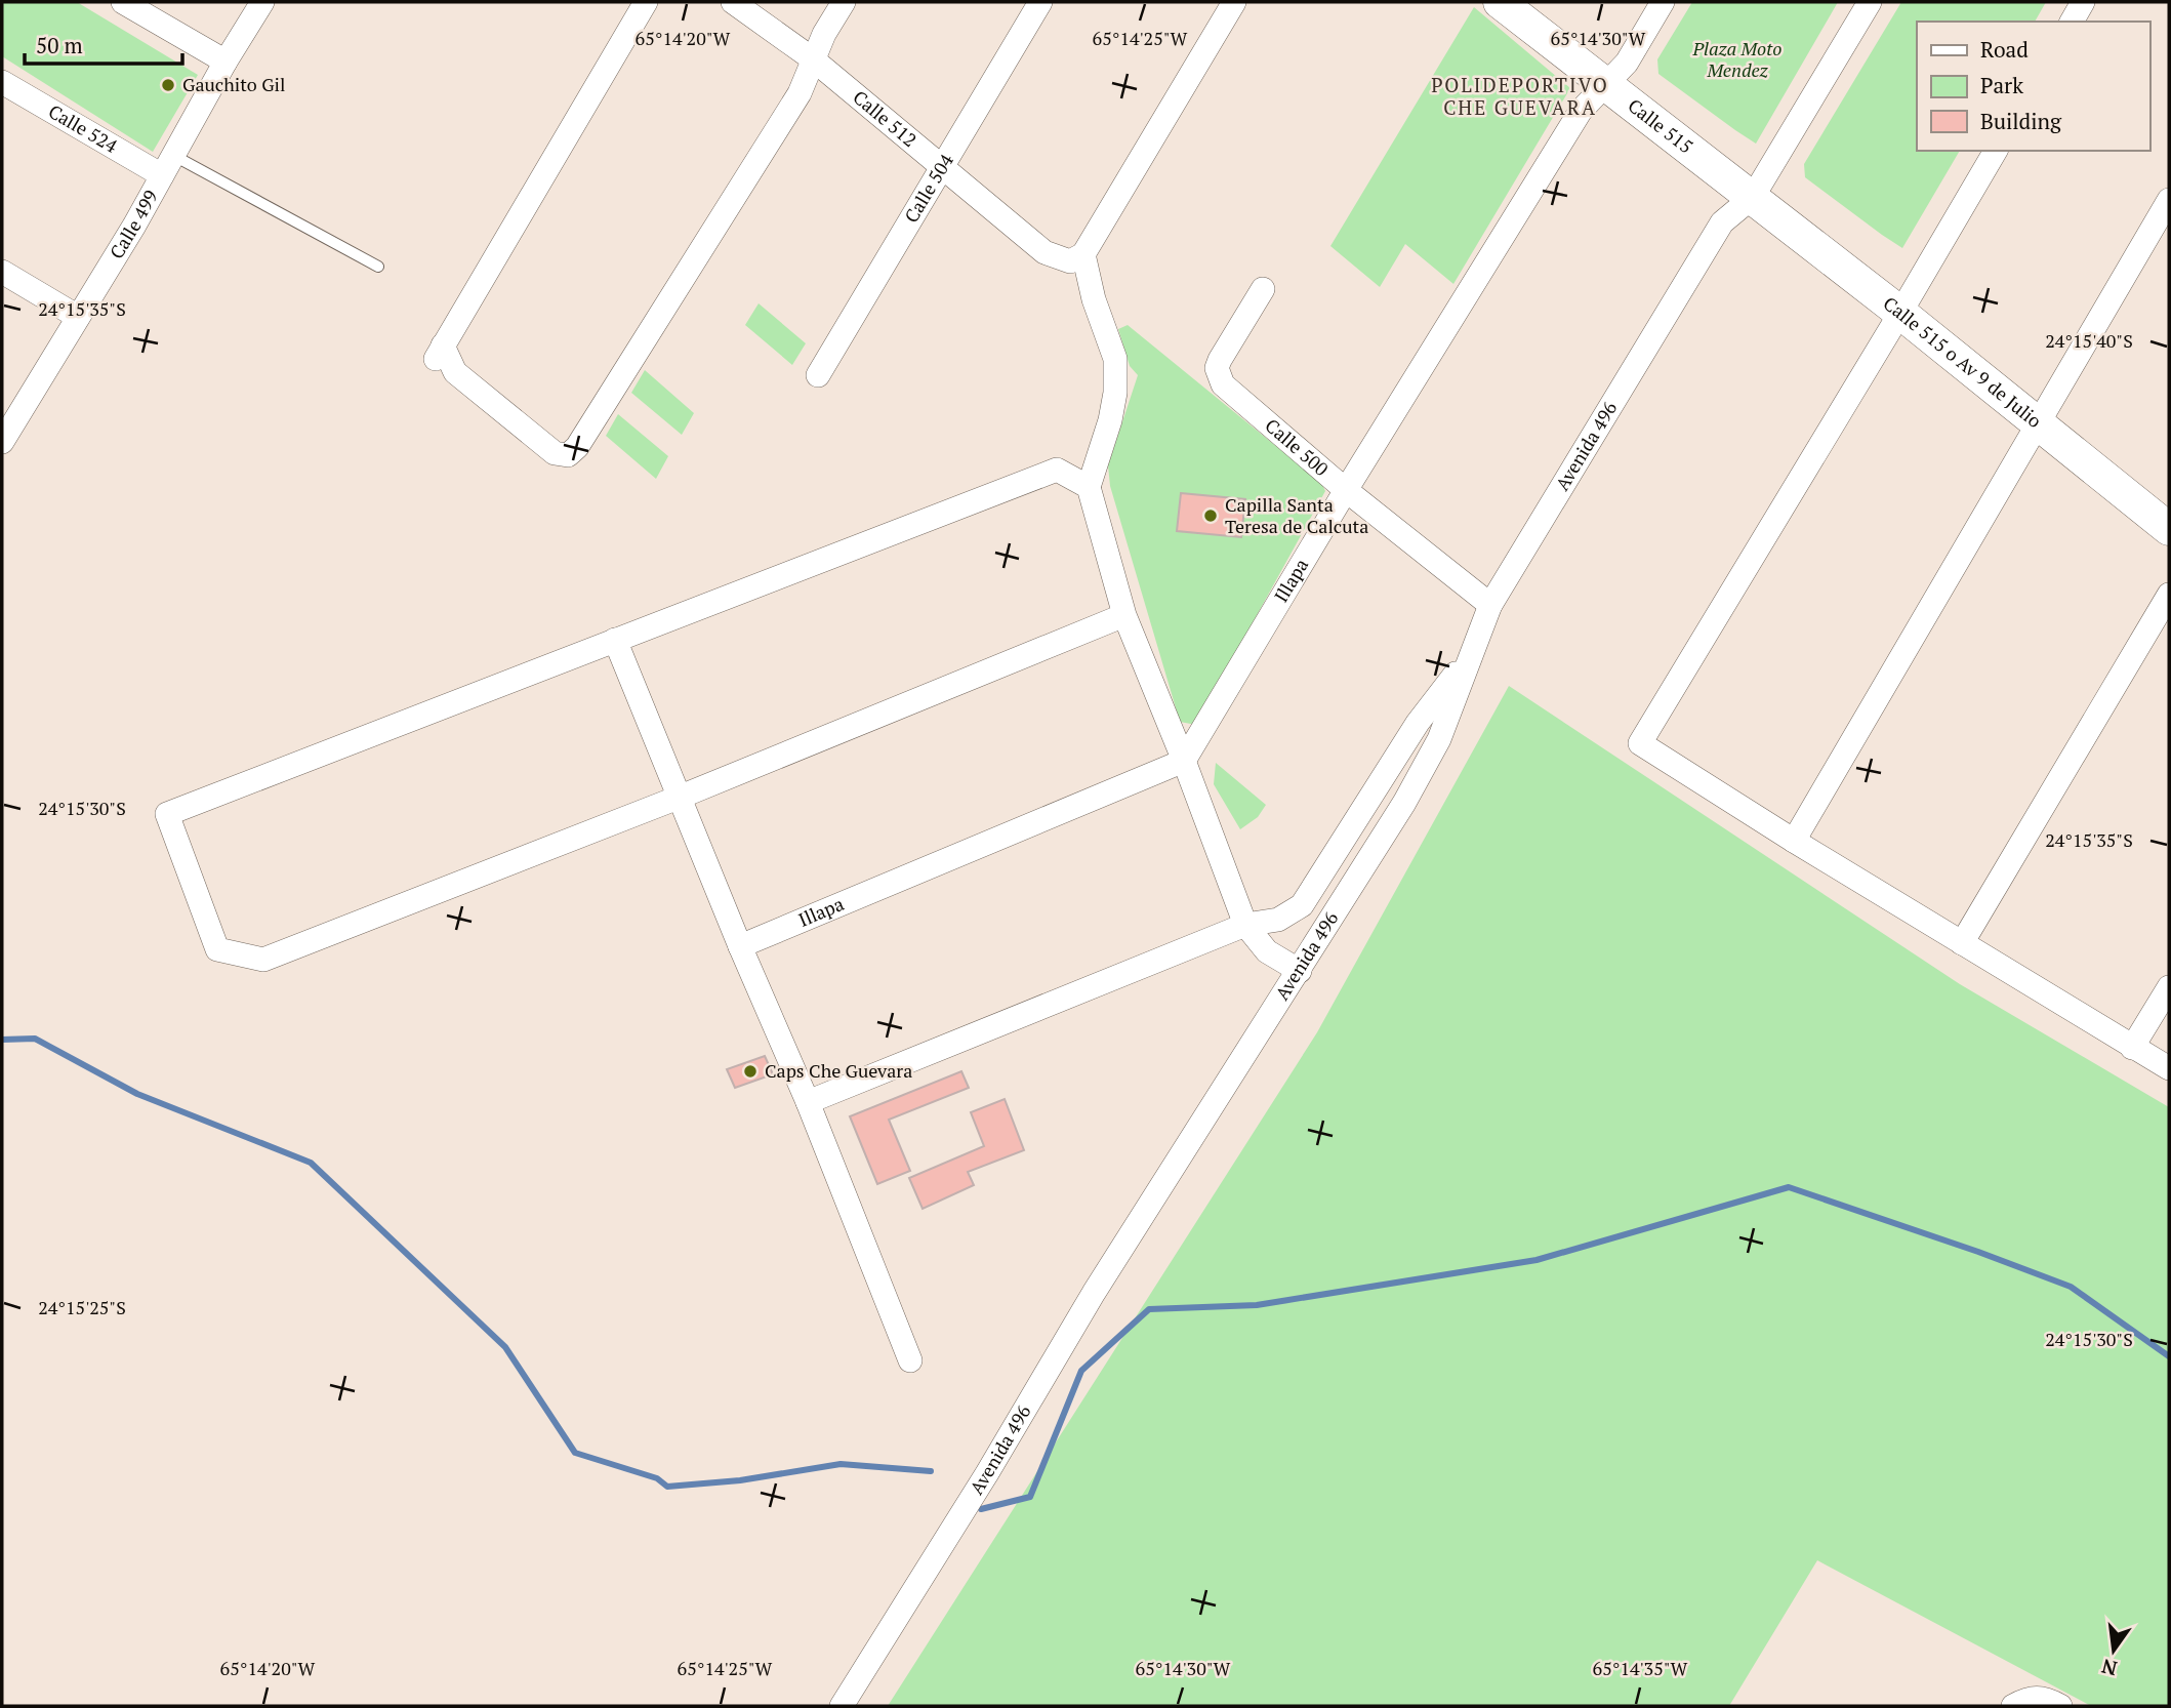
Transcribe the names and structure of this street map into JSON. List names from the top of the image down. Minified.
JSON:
{"streets":{"street":["Calle 512","Calle 515","Calle 524","Calle 504","Calle 499","Calle 515 o Av 9 de Julio","Avenida 496","Calle 500","Illapa"]},"crossings":[["Calle 512","Calle 504"],["Calle 515","Calle 515 o Av 9 de Julio"],["Calle 515","Avenida 496"],["Calle 515","Illapa"],["Calle 524","Calle 499"],["Calle 515 o Av 9 de Julio","Avenida 496"],["Avenida 496","Calle 500"],["Calle 500","Illapa"]],"districts":["POLIDEPORTIVO CHE GUEVARA"],"parks":["Plaza Moto Mendez"],"places":["Gauchito Gil","Capilla Santa Teresa de Calcuta","Caps Che Guevara"],"legend":["Road","Park","Building"],"scale_bar":"50 m","north":"bottom","coordinates":["65°14'20\"W","65°14'25\"W","65°14'30\"W","24°15'35\"S","24°15'40\"S","24°15'30\"S","24°15'25\"S","65°14'35\"W"]}
